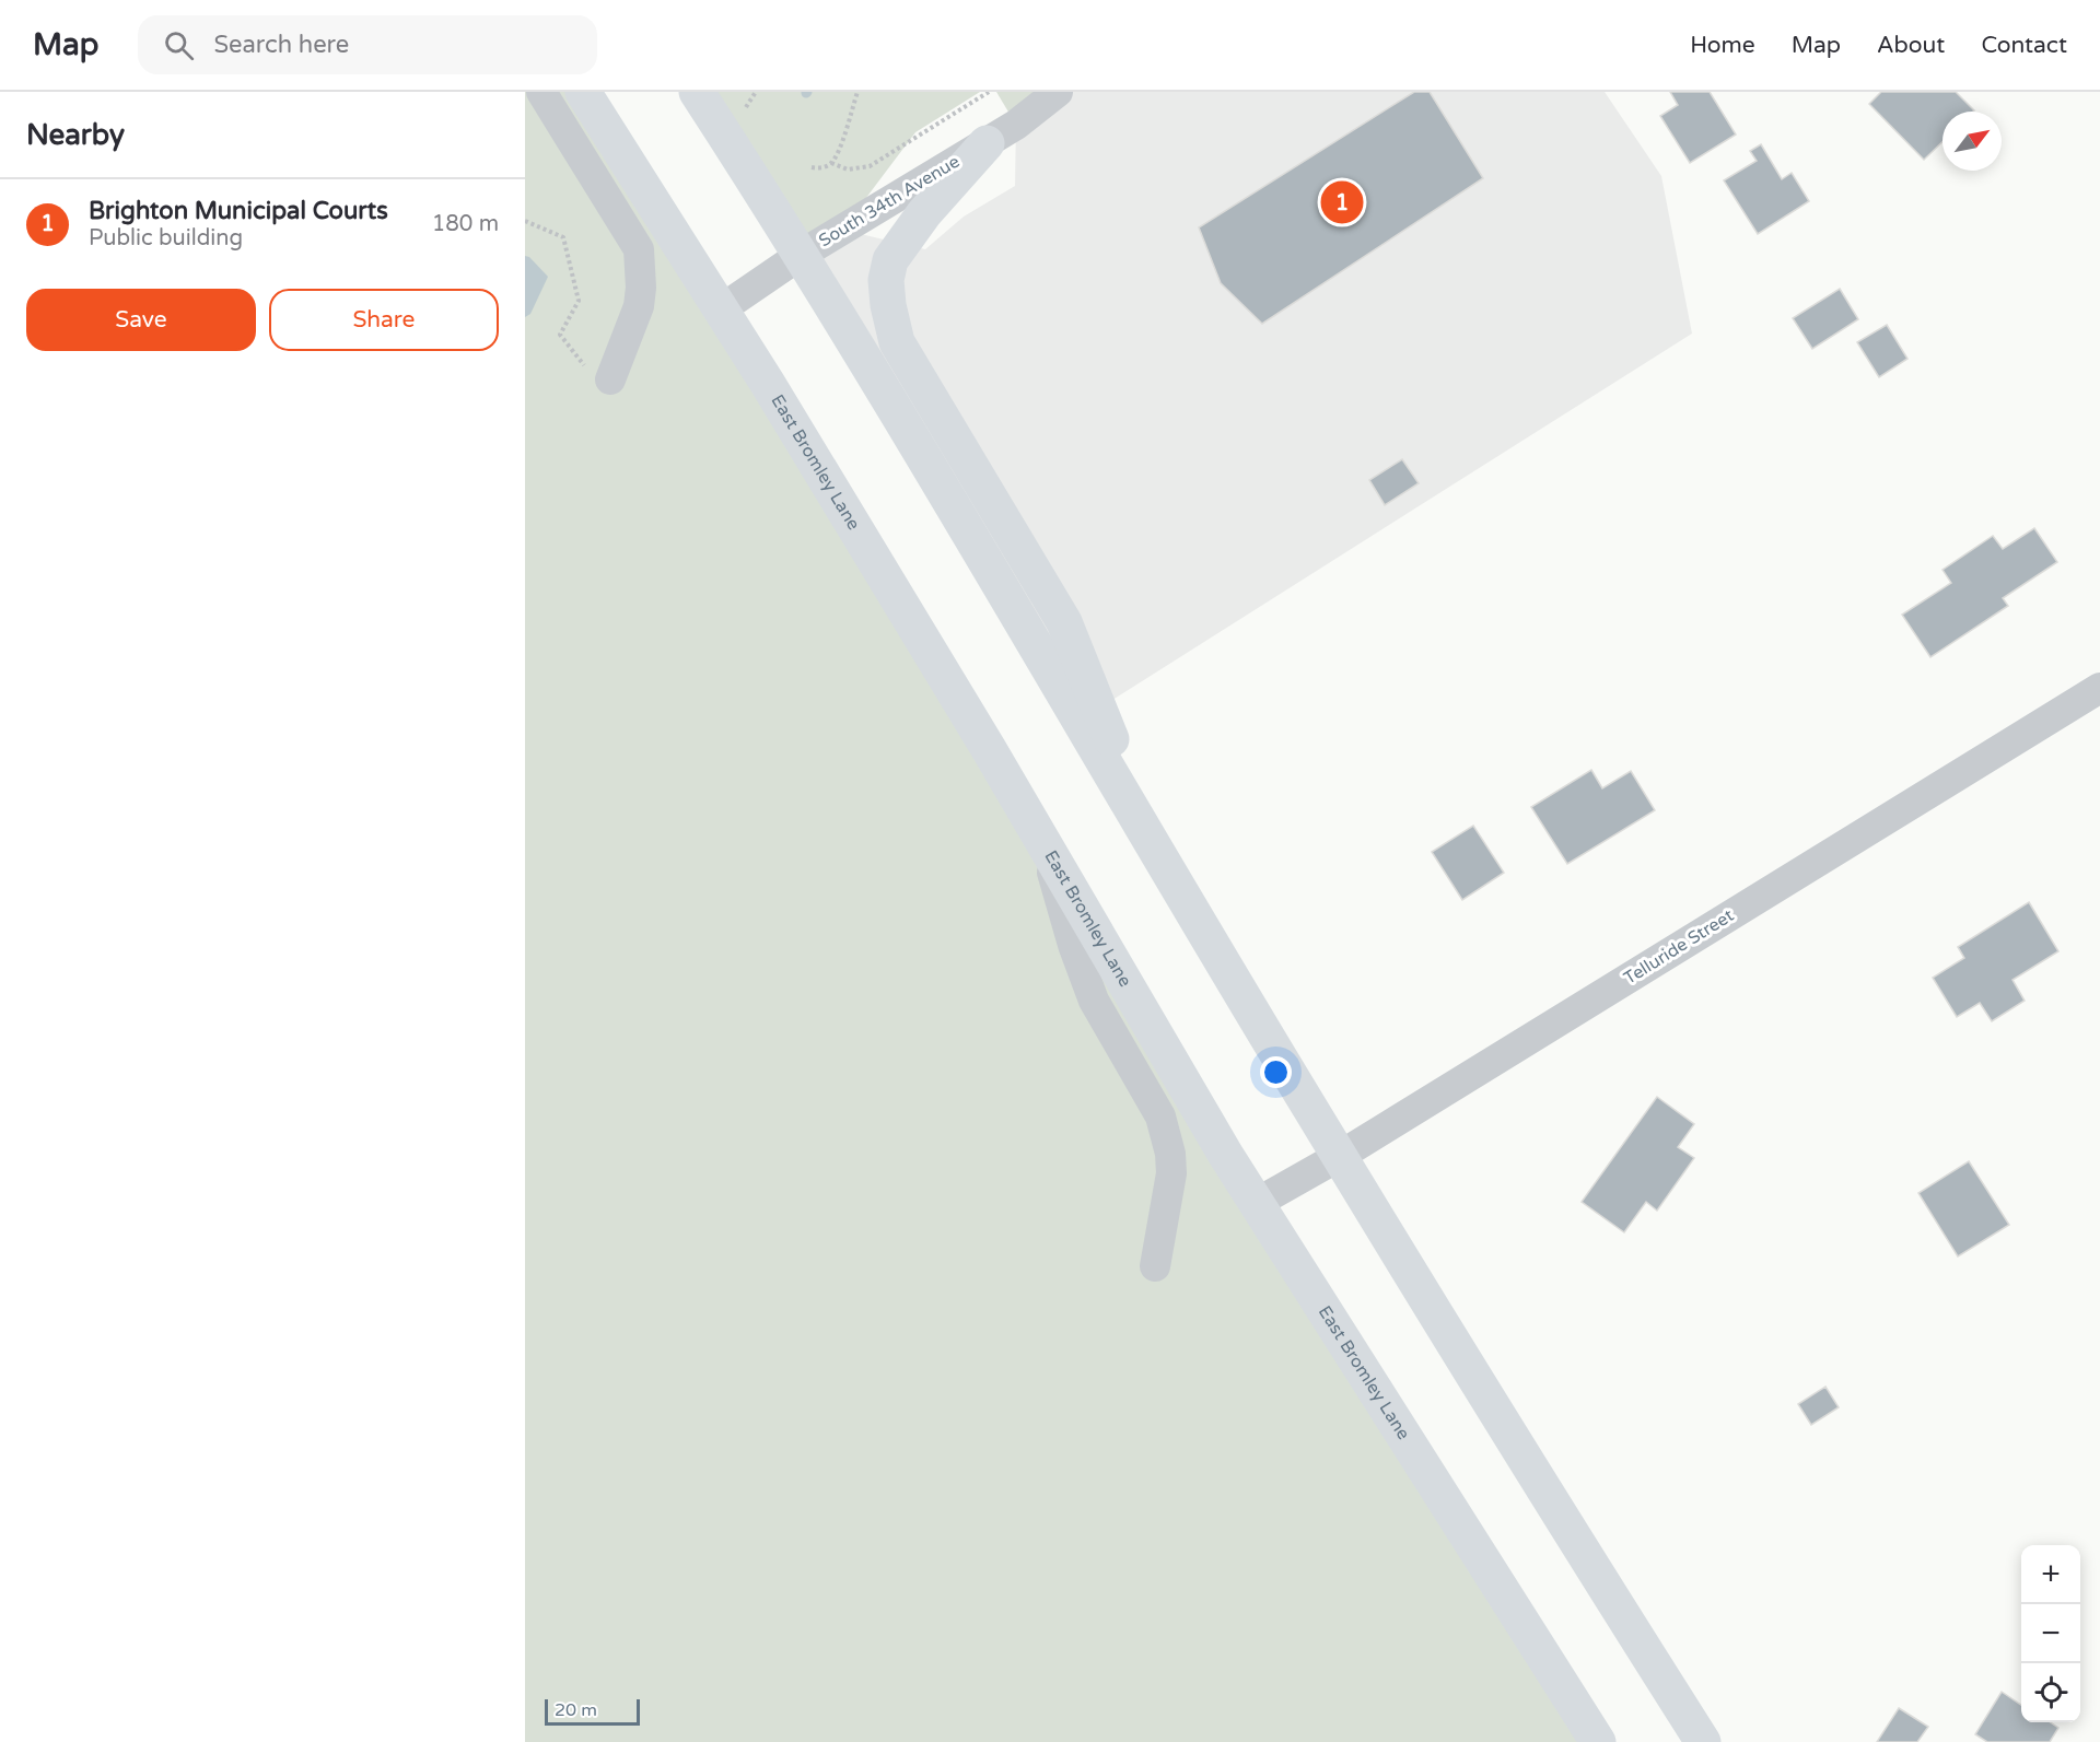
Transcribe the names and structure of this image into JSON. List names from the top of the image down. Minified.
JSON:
{"streets":{"main road":["East Bromley Lane"],"street":["South 34th Avenue","Telluride Street"]},"crossings":[["South 34th Avenue","East Bromley Lane"],["East Bromley Lane","Telluride Street"]],"scale_bar":"20 m","north":"top right","page":{"header":"Map","search":"Search here","nav":["Home","Map","About","Contact"],"heading":"Nearby","list":[{"mark":"1","name":"Brighton Municipal Courts","note":"Public building","value":"180 m"}],"pins":"1","buttons":["Save","Share"],"map_buttons":["+","−"],"scale":"20 m"}}
